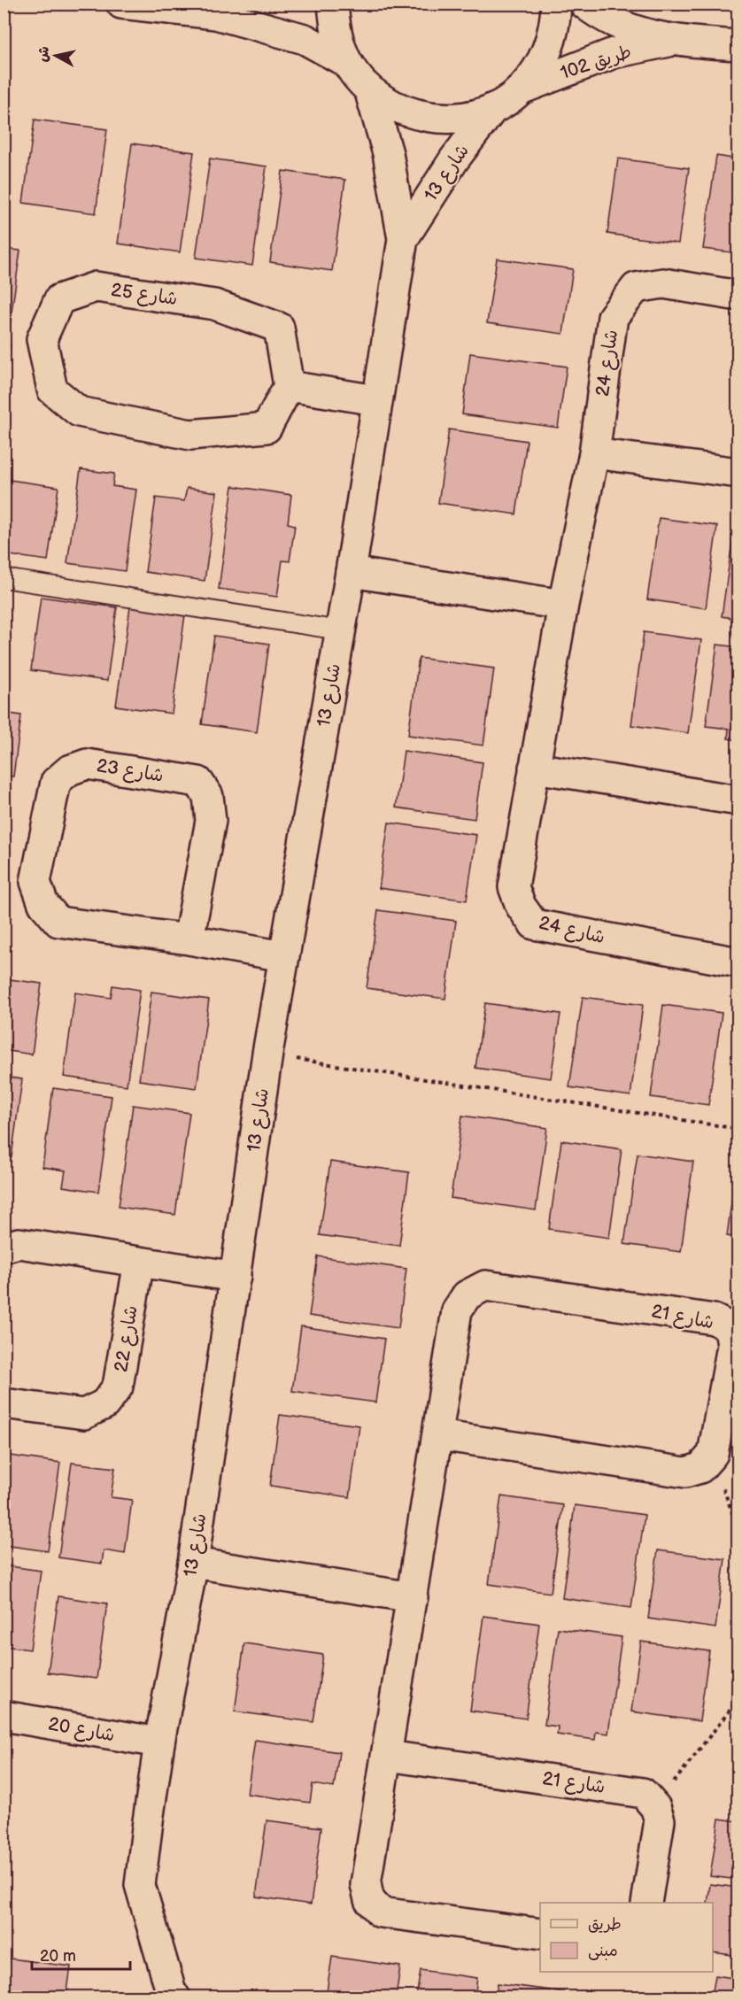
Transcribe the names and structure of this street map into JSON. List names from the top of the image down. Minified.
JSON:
{"streets":{"street":["طريق 102","شارع 13","شارع 25","شارع 24","23 شارع","شارع 21","شارع 22","شارع 20"]},"crossings":[["شارع 13","23 شارع"],["شارع 13","شارع 20"]],"legend":["طريق","مبنى"],"scale_bar":"20 m","north":"left"}
